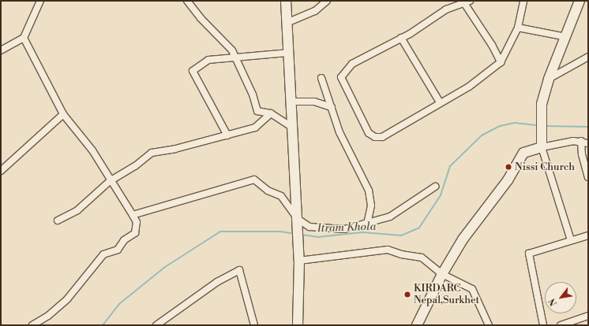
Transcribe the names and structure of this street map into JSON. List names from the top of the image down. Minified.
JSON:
{"water":["Itram Khola"],"places":["Nissi Church","KIRDARC Nepal,Surkhet"],"north":"bottom left"}
